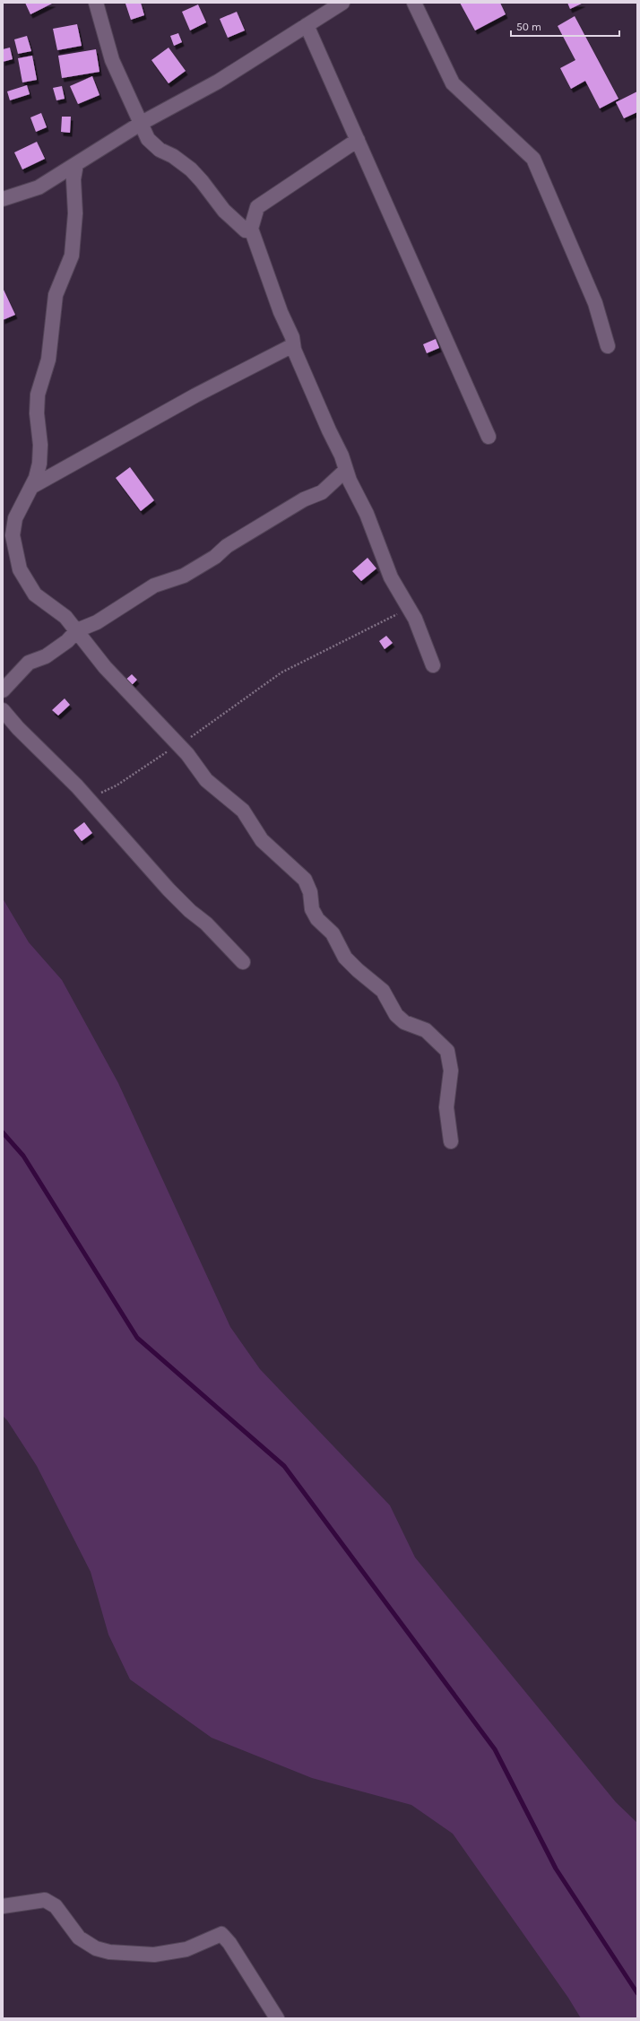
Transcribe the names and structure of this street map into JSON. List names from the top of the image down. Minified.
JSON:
{"scale_bar":"50 m"}
